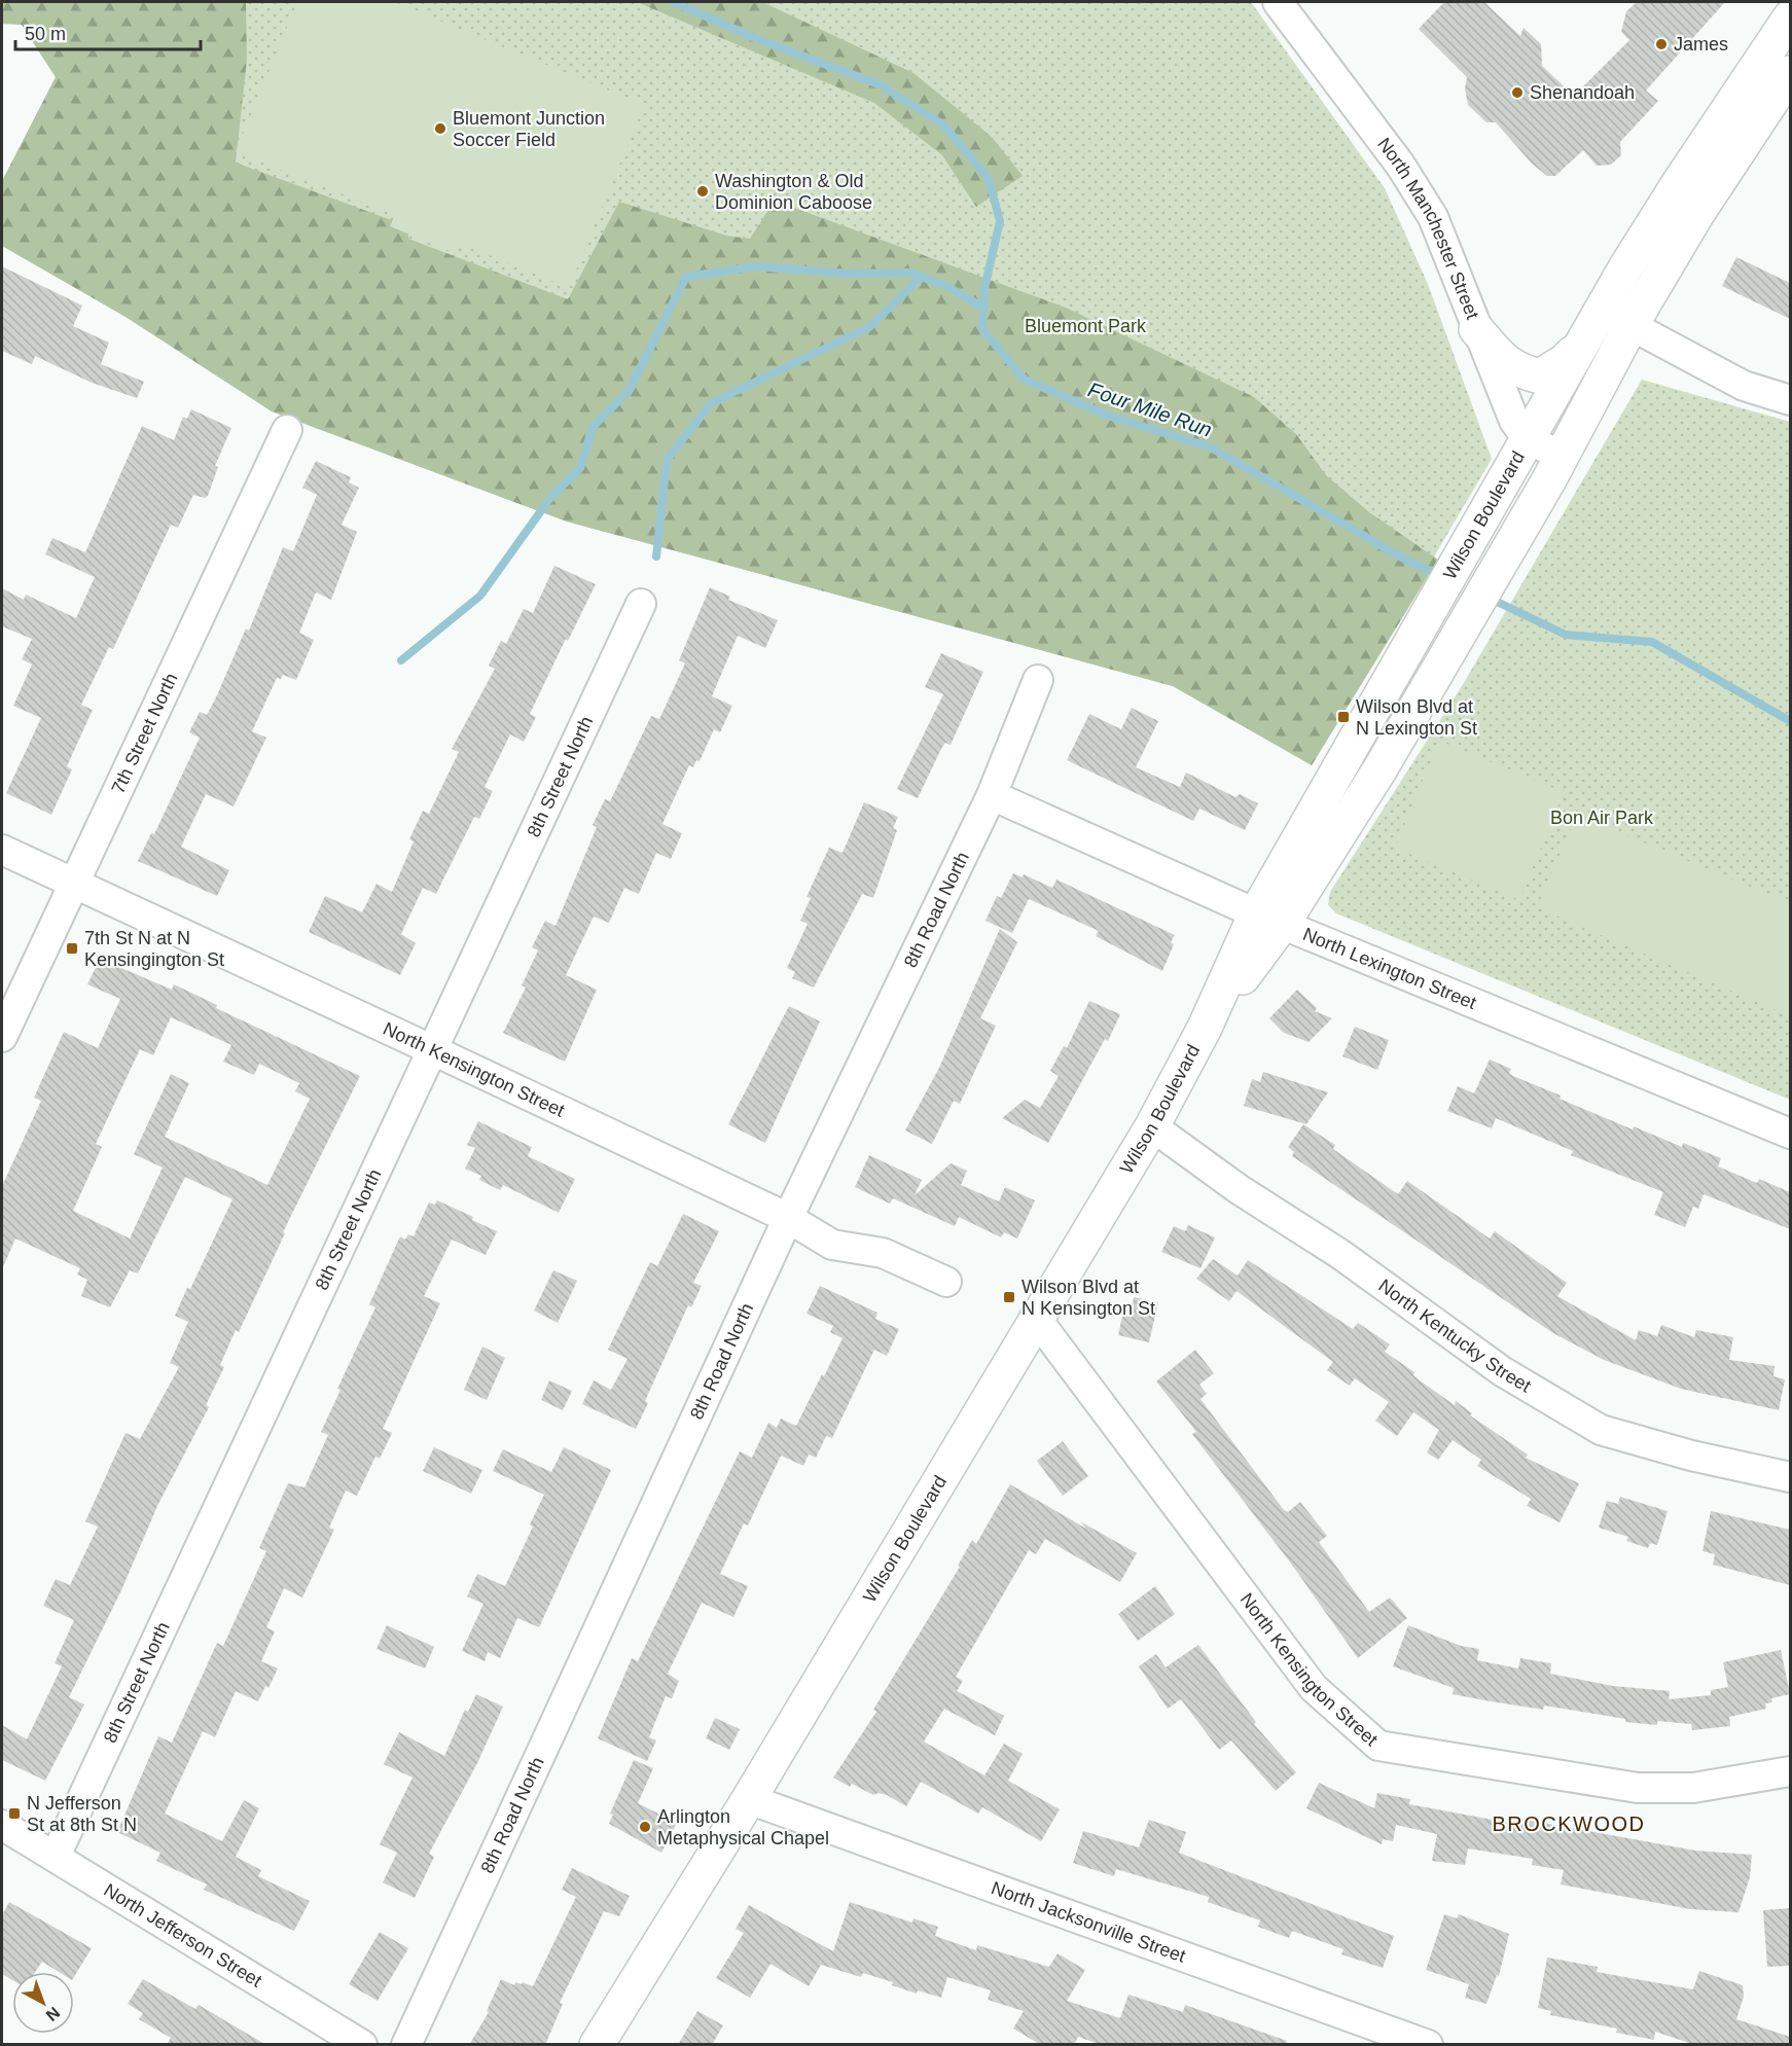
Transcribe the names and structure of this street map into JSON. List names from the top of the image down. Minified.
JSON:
{"streets":{"main road":["Wilson Boulevard"],"street":["North Manchester Street","7th Street North","8th Street North","8th Road North","North Lexington Street","North Kensington Street","North Kentucky Street","North Jacksonville Street","North Jefferson Street"]},"crossings":[["North Manchester Street","Wilson Boulevard"],["Wilson Boulevard","North Lexington Street"],["Wilson Boulevard","North Kensington Street"],["Wilson Boulevard","North Kentucky Street"],["Wilson Boulevard","North Jacksonville Street"],["7th Street North","North Kensington Street"],["8th Street North","North Kensington Street"],["8th Street North","North Jefferson Street"],["8th Road North","North Lexington Street"],["8th Road North","North Kensington Street"]],"districts":["BROCKWOOD"],"water":["Four Mile Run"],"parks":["Bluemont Park","Bon Air Park"],"places":{"other":["James","Shenandoah","Bluemont Junction Soccer Field","Washington & Old Dominion Caboose","Arlington Metaphysical Chapel"],"transit":["Wilson Blvd at N Lexington St","7th St N at N Kensingington St","Wilson Blvd at N Kensington St","N Jefferson St at 8th St N"]},"scale_bar":"50 m","north":"bottom right"}
